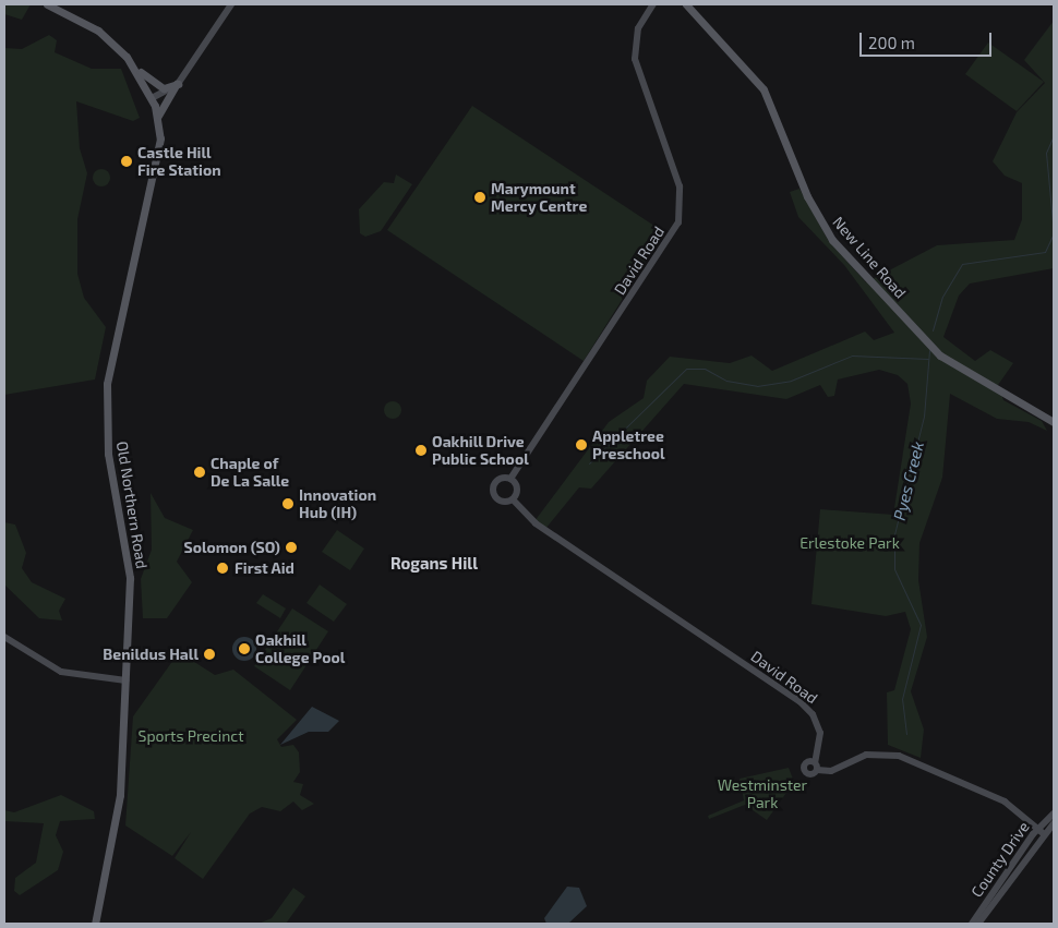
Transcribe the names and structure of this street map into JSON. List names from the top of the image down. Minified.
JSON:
{"streets":{"main road":["New Line Road","Old Northern Road"],"street":["David Road","County Drive"]},"crossings":[["David Road","County Drive"]],"districts":["Rogans Hill"],"water":["Pyes Creek"],"parks":["Erlestoke Park","Sports Precinct","Westminster Park"],"places":["Castle Hill Fire Station","Marymount Mercy Centre","Appletree Preschool","Oakhill Drive Public School","Chaple of De La Salle","Innovation Hub (IH)","Solomon (SO)","First Aid","Oakhill College Pool","Benildus Hall"],"scale_bar":"200 m"}
